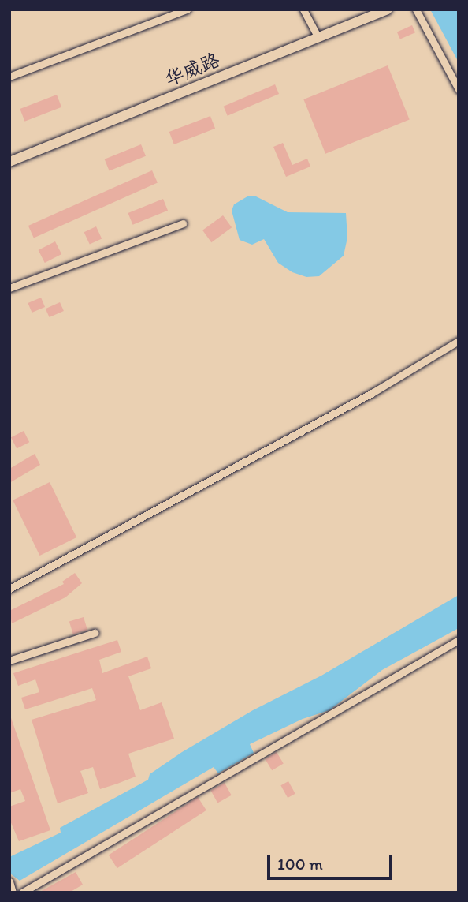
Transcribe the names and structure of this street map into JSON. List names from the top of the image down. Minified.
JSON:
{"streets":{"main road":["华威路"]},"scale_bar":"100 m"}
